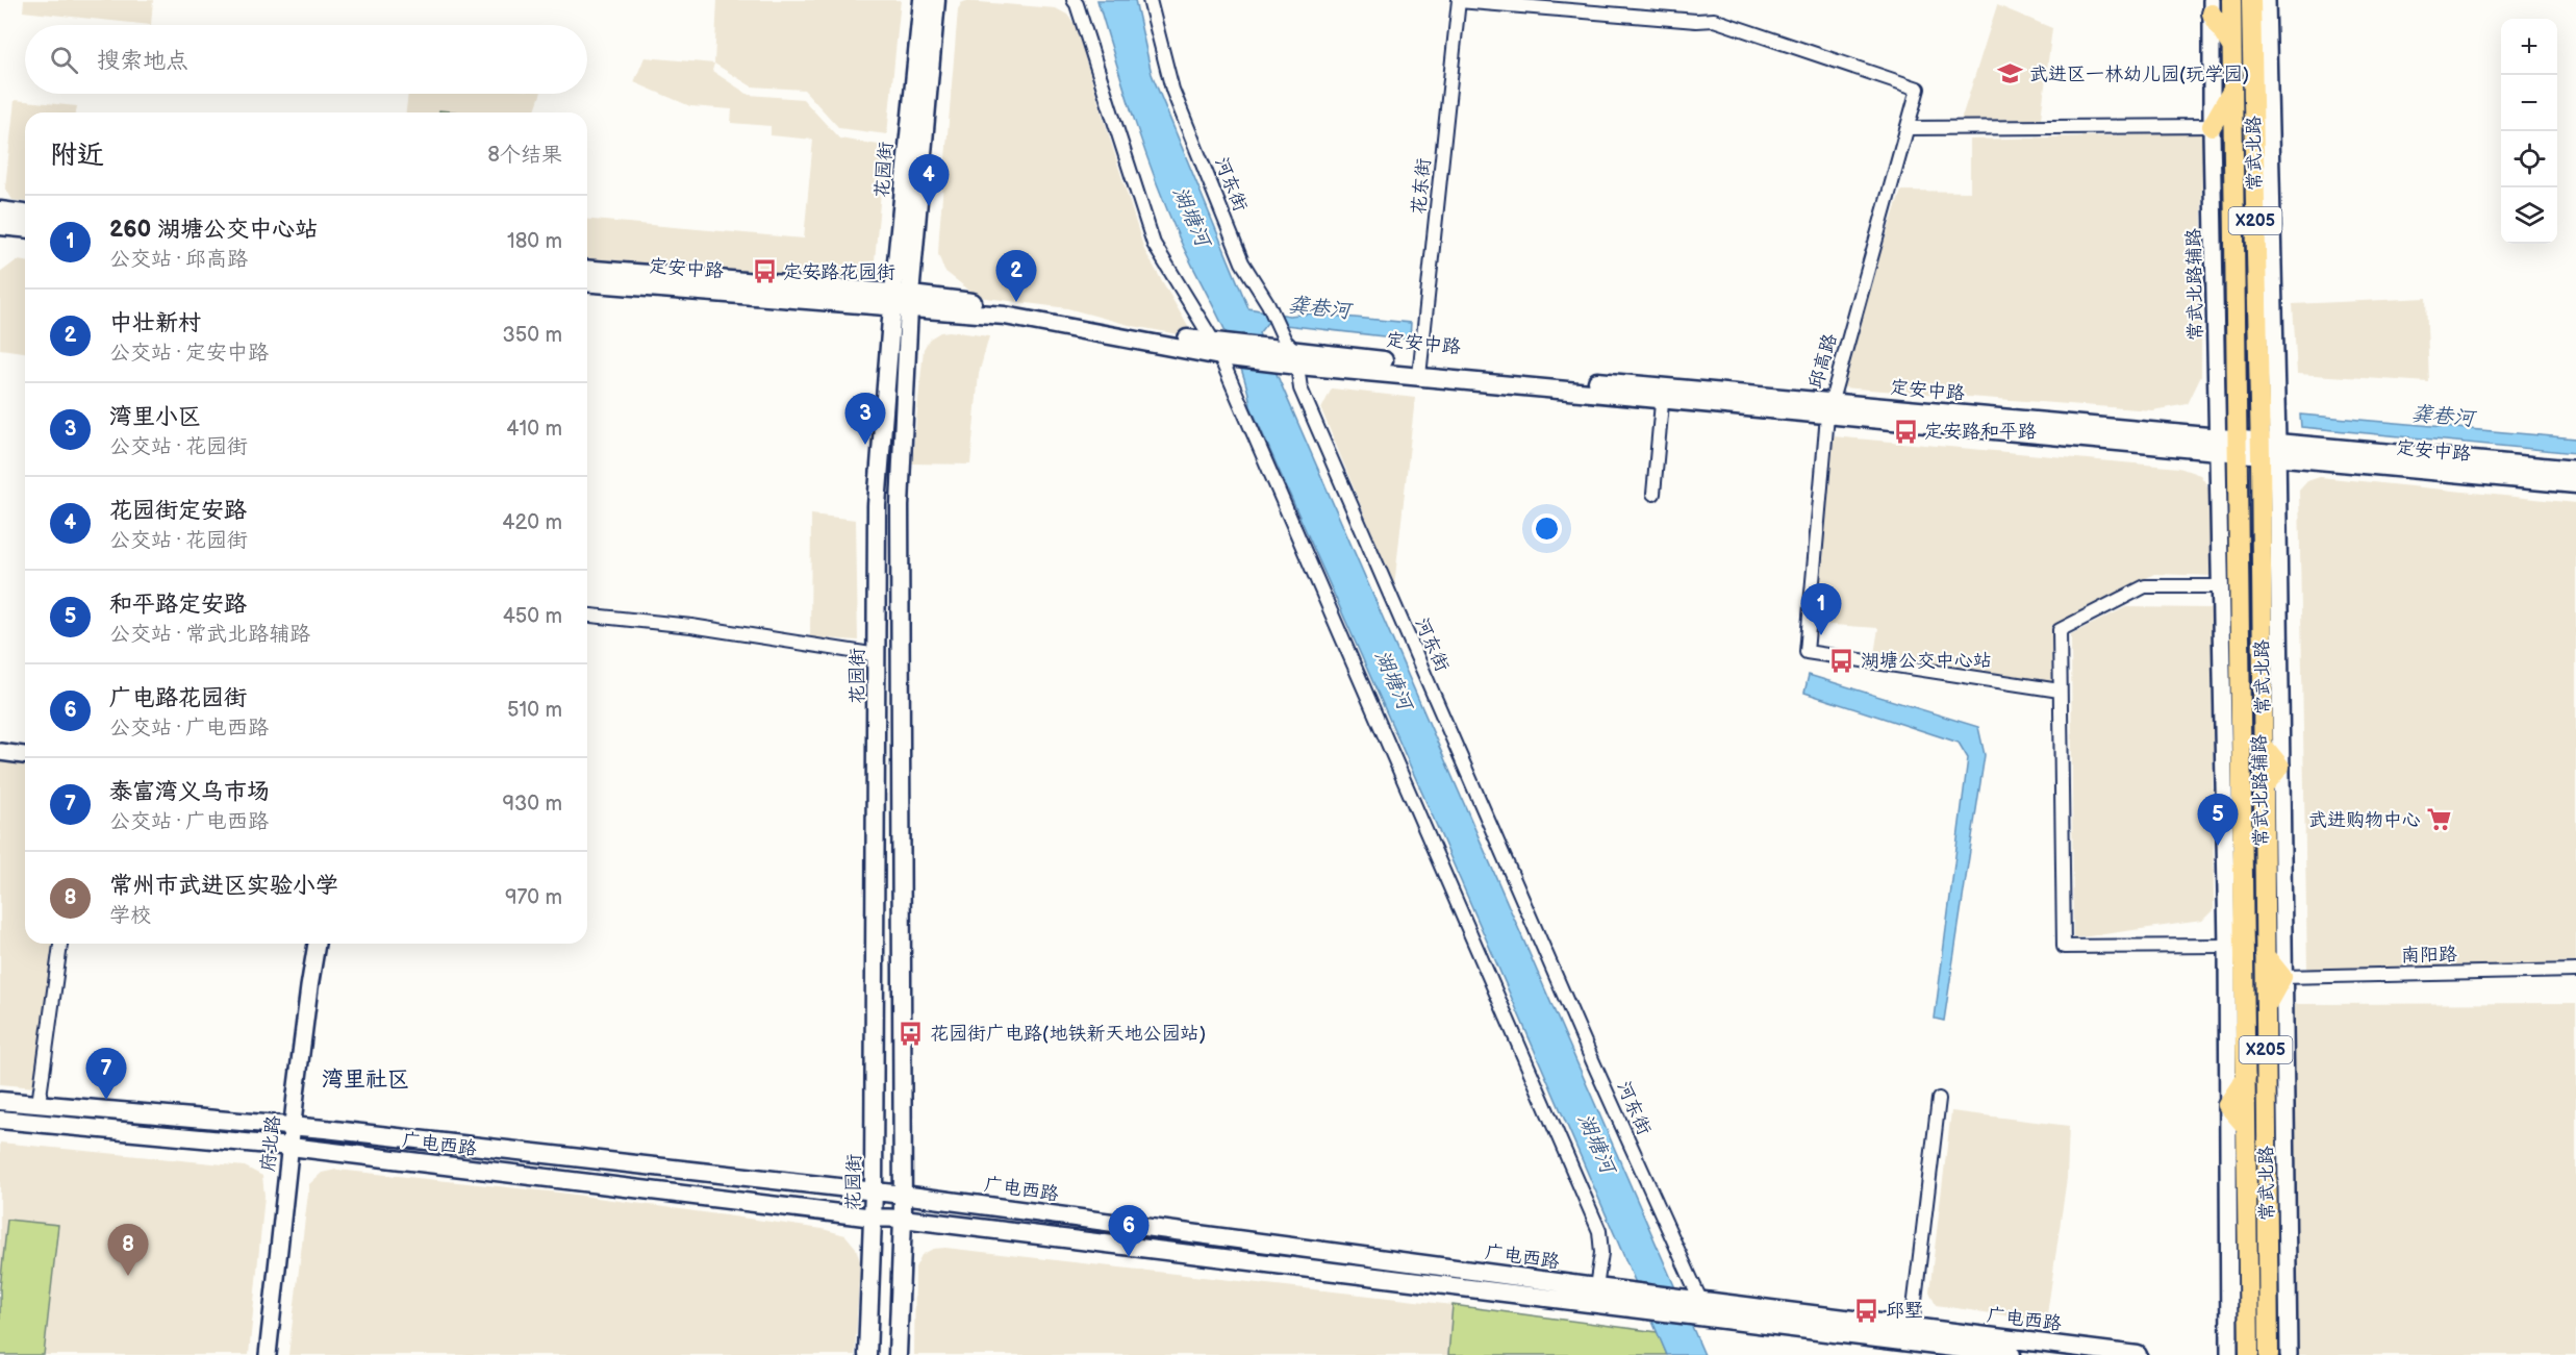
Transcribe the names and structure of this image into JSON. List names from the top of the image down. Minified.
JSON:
{"streets":{"main road":["常武北路","花园街","X205","定安中路","广电西路"],"street":["河东街","花东街","常武北路辅路","邱高路","南阳路","府北路"]},"crossings":[["常武北路","定安中路"],["常武北路","常武北路辅路"],["花园街","定安中路"],["花园街","广电西路"],["河东街","定安中路"],["河东街","广电西路"],["花东街","定安中路"],["花东街","邱高路"],["定安中路","常武北路辅路"],["定安中路","邱高路"],["常武北路辅路","南阳路"],["府北路","广电西路"]],"districts":["湾里社区"],"water":["湖塘河","龚巷河"],"places":{"school or university":["武进区一林幼儿园(玩学园)"],"bus stop":["定安路花园街","定安路和平路","湖塘公交中心站","花园街广电路(地铁新天地公园站)","邱墅"],"supermarket":["武进购物中心"]},"page":{"map_buttons":["+","−"],"search":"搜索地点","heading":["附近","8个结果"],"pins":["4","2","3","1","5","7","6","8"],"list":[{"mark":"1","name":"260 湖塘公交中心站","note":"公交站 · 邱高路","value":"180 m"},{"mark":"2","name":"中壮新村","note":"公交站 · 定安中路","value":"350 m"},{"mark":"3","name":"湾里小区","note":"公交站 · 花园街","value":"410 m"},{"mark":"4","name":"花园街定安路","note":"公交站 · 花园街","value":"420 m"},{"mark":"5","name":"和平路定安路","note":"公交站 · 常武北路辅路","value":"450 m"},{"mark":"6","name":"广电路花园街","note":"公交站 · 广电西路","value":"510 m"},{"mark":"7","name":"泰富湾义乌市场","note":"公交站 · 广电西路","value":"930 m"},{"mark":"8","name":"常州市武进区实验小学","note":"学校","value":"970 m"}]}}
